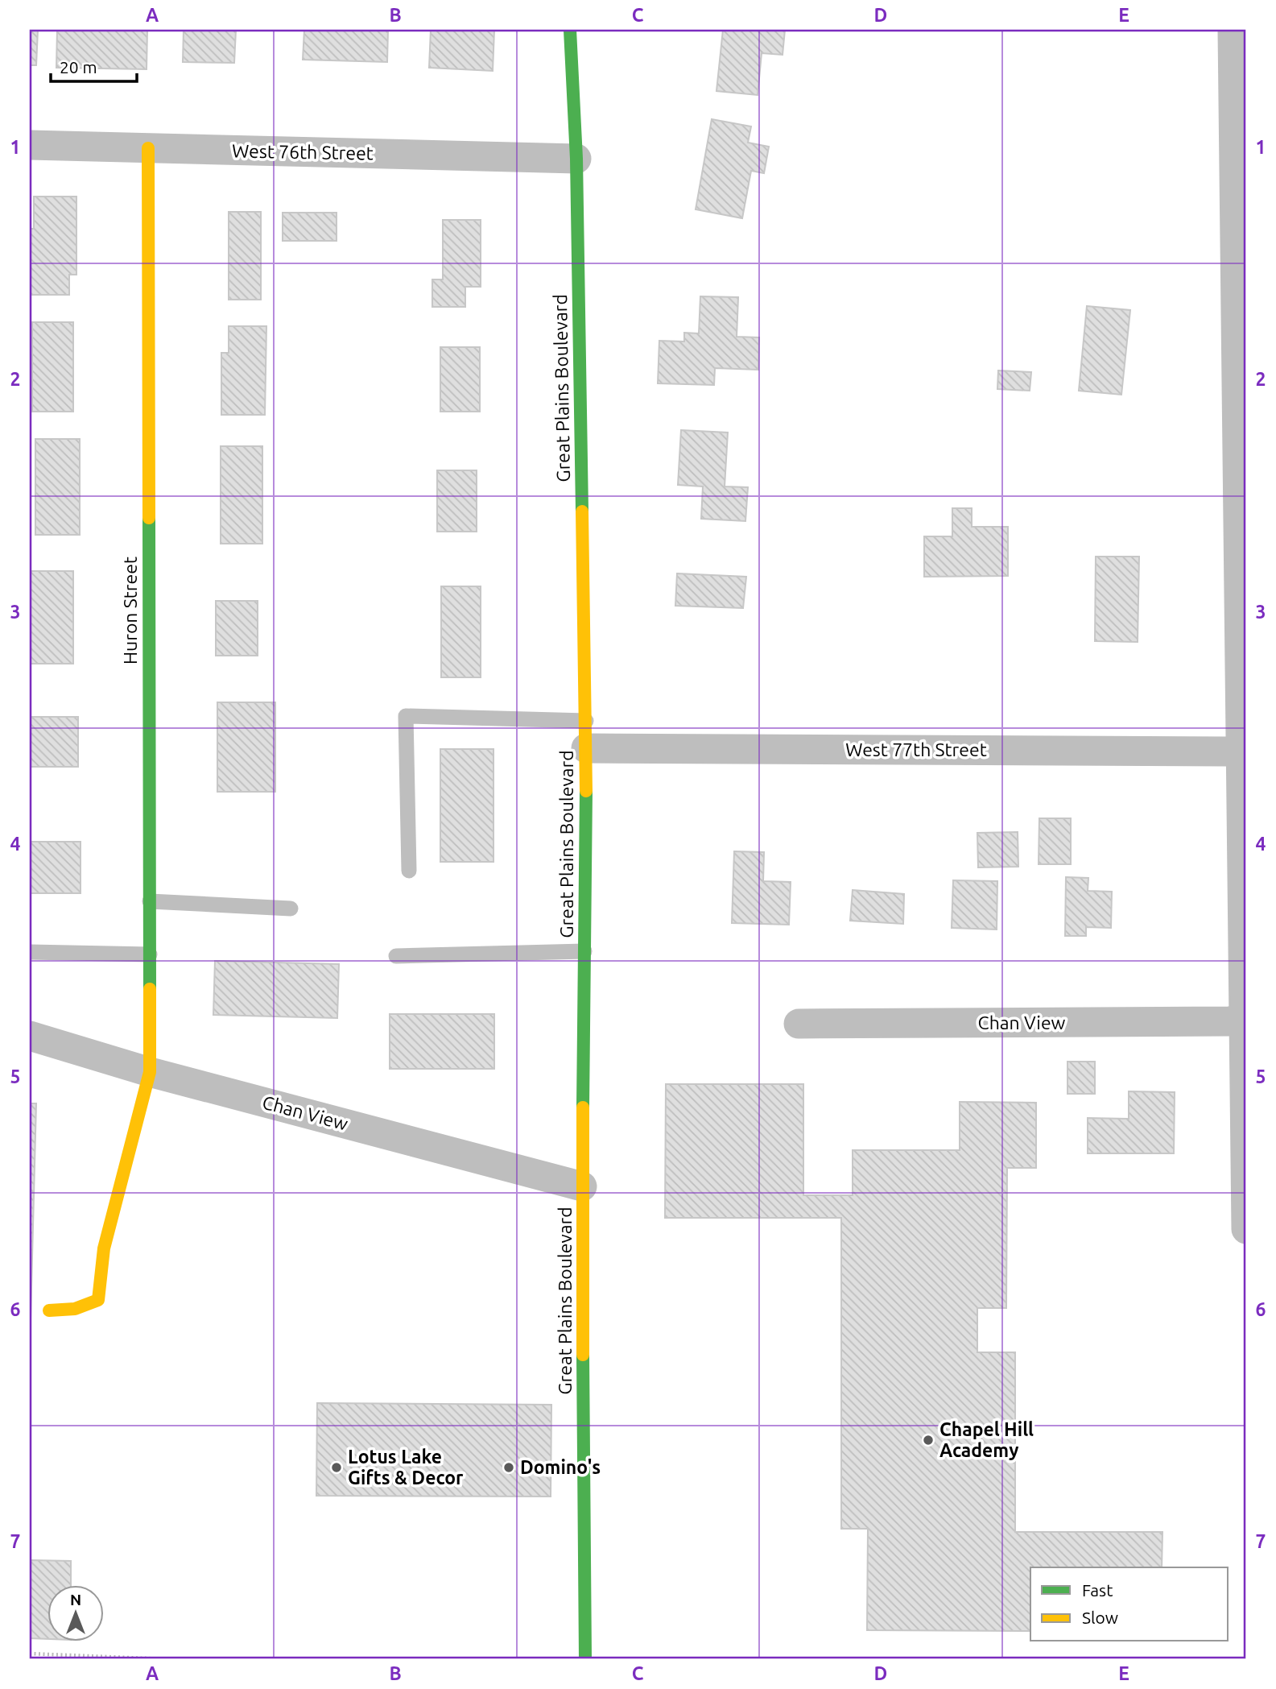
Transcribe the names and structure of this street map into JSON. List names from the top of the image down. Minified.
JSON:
{"streets":{"street":["West 76th Street","Great Plains Boulevard","Huron Street","West 77th Street","Chan View"]},"crossings":[["West 76th Street","Great Plains Boulevard"],["West 76th Street","Huron Street"],["Great Plains Boulevard","West 77th Street"],["Great Plains Boulevard","Chan View"],["Huron Street","Chan View"]],"places":["Chapel Hill Academy","Lotus Lake Gifts & Decor","Domino's"],"legend":["Fast","Slow"],"scale_bar":"20 m","north":"top","grid":{"columns":["A","B","C","D","E"],"rows":["1","2","3","4","5","6","7"]}}
